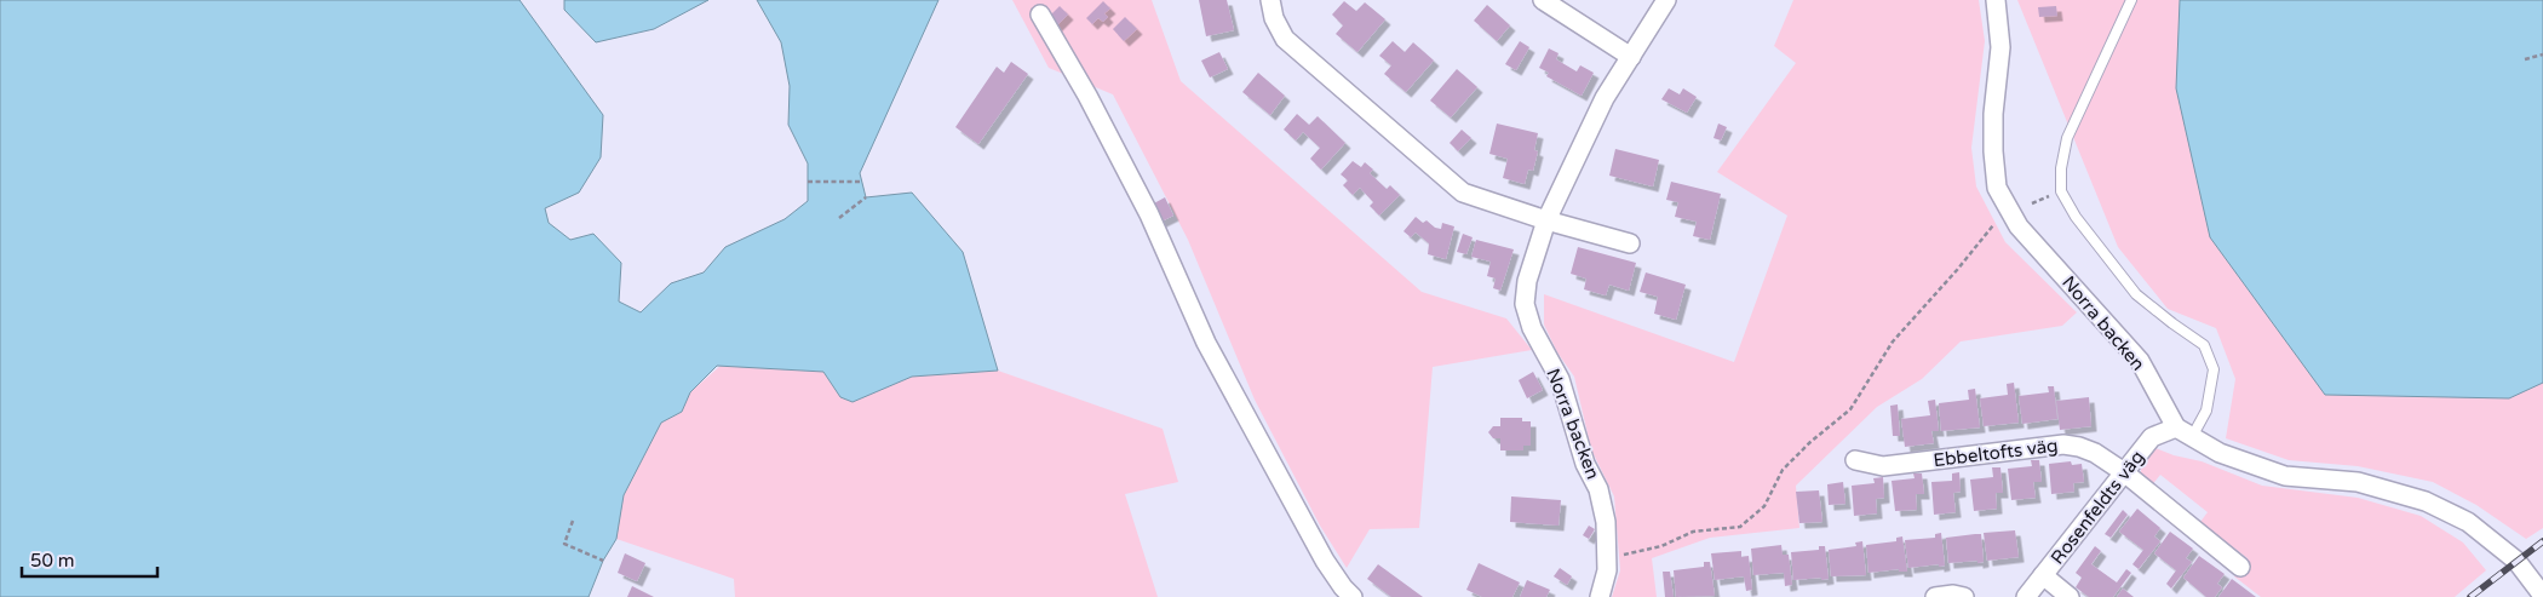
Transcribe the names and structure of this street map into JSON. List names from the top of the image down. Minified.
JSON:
{"streets":{"street":["Norra backen","Ebbeltofts väg","Rosenfeldts väg"]},"crossings":[["Norra backen","Rosenfeldts väg"],["Ebbeltofts väg","Rosenfeldts väg"]],"scale_bar":"50 m"}
